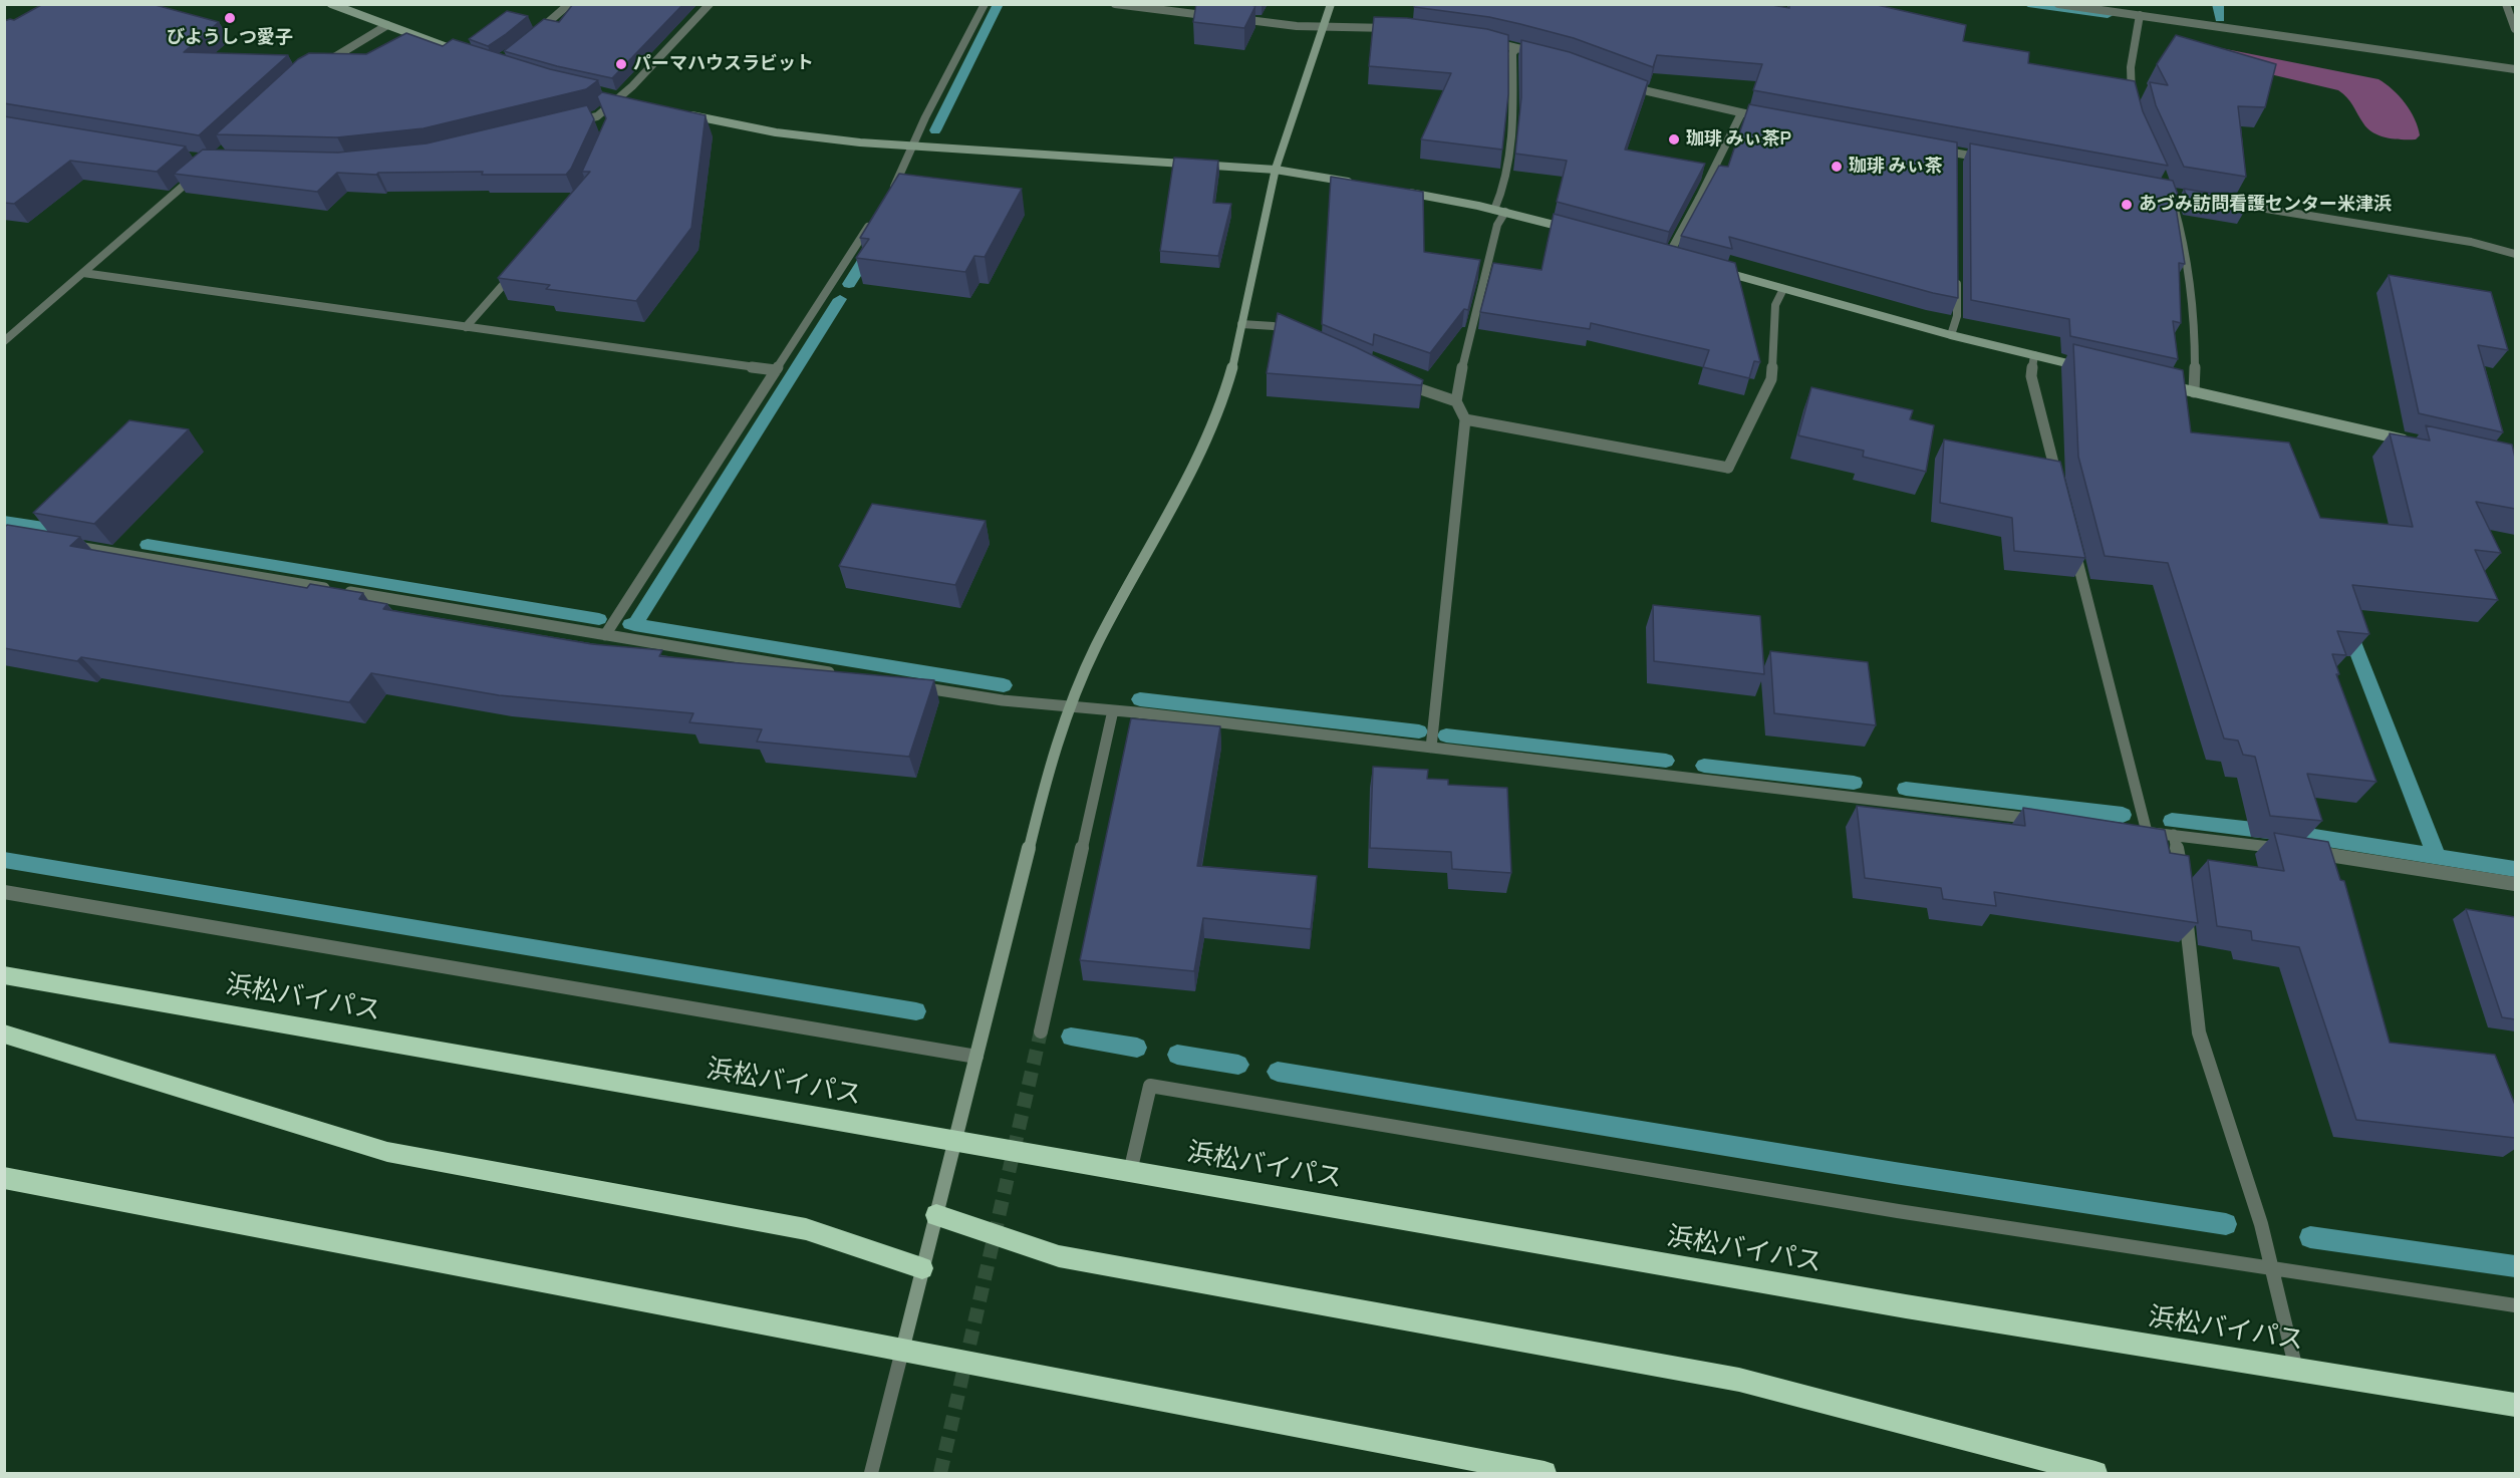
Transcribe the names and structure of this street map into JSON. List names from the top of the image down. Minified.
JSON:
{"streets":{"highway":["浜松バイパス"]},"places":["びようしつ愛子","パーマハウスラビット","珈琲 みぃ茶P","珈琲 みぃ茶","あづみ訪問看護センター米津浜"]}
